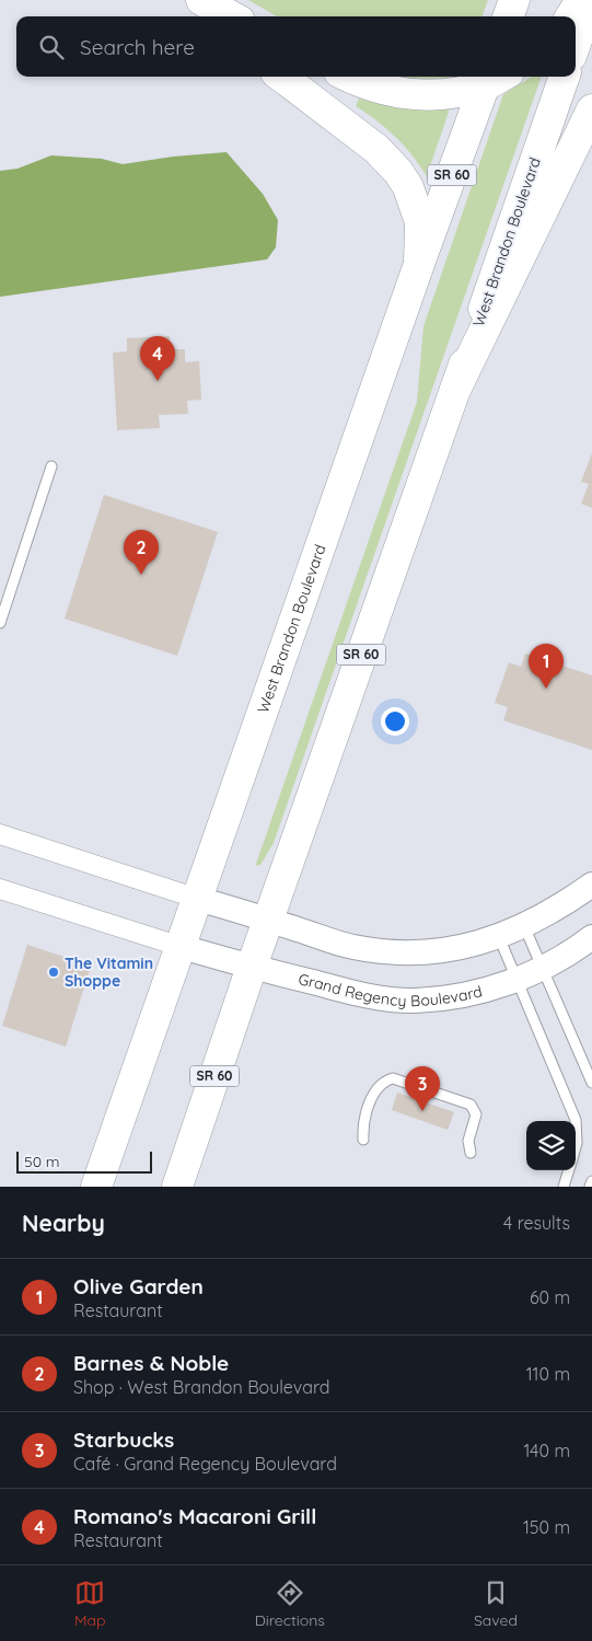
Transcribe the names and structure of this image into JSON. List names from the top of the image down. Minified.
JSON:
{"streets":{"highway":["SR 60","West Brandon Boulevard"],"street":["Grand Regency Boulevard"]},"crossings":[["West Brandon Boulevard","Grand Regency Boulevard"]],"places":["The Vitamin Shoppe"],"scale_bar":"50 m","page":{"search":"Search here","pins":["4","2","1","3"],"scale":"50 m","heading":["Nearby","4 results"],"list":[{"mark":"1","name":"Olive Garden","note":"Restaurant","value":"60 m"},{"mark":"2","name":"Barnes & Noble","note":"Shop · West Brandon Boulevard","value":"110 m"},{"mark":"3","name":"Starbucks","note":"Café · Grand Regency Boulevard","value":"140 m"},{"mark":"4","name":"Romano's Macaroni Grill","note":"Restaurant","value":"150 m"}],"nav":["Map","Directions","Saved"]}}
